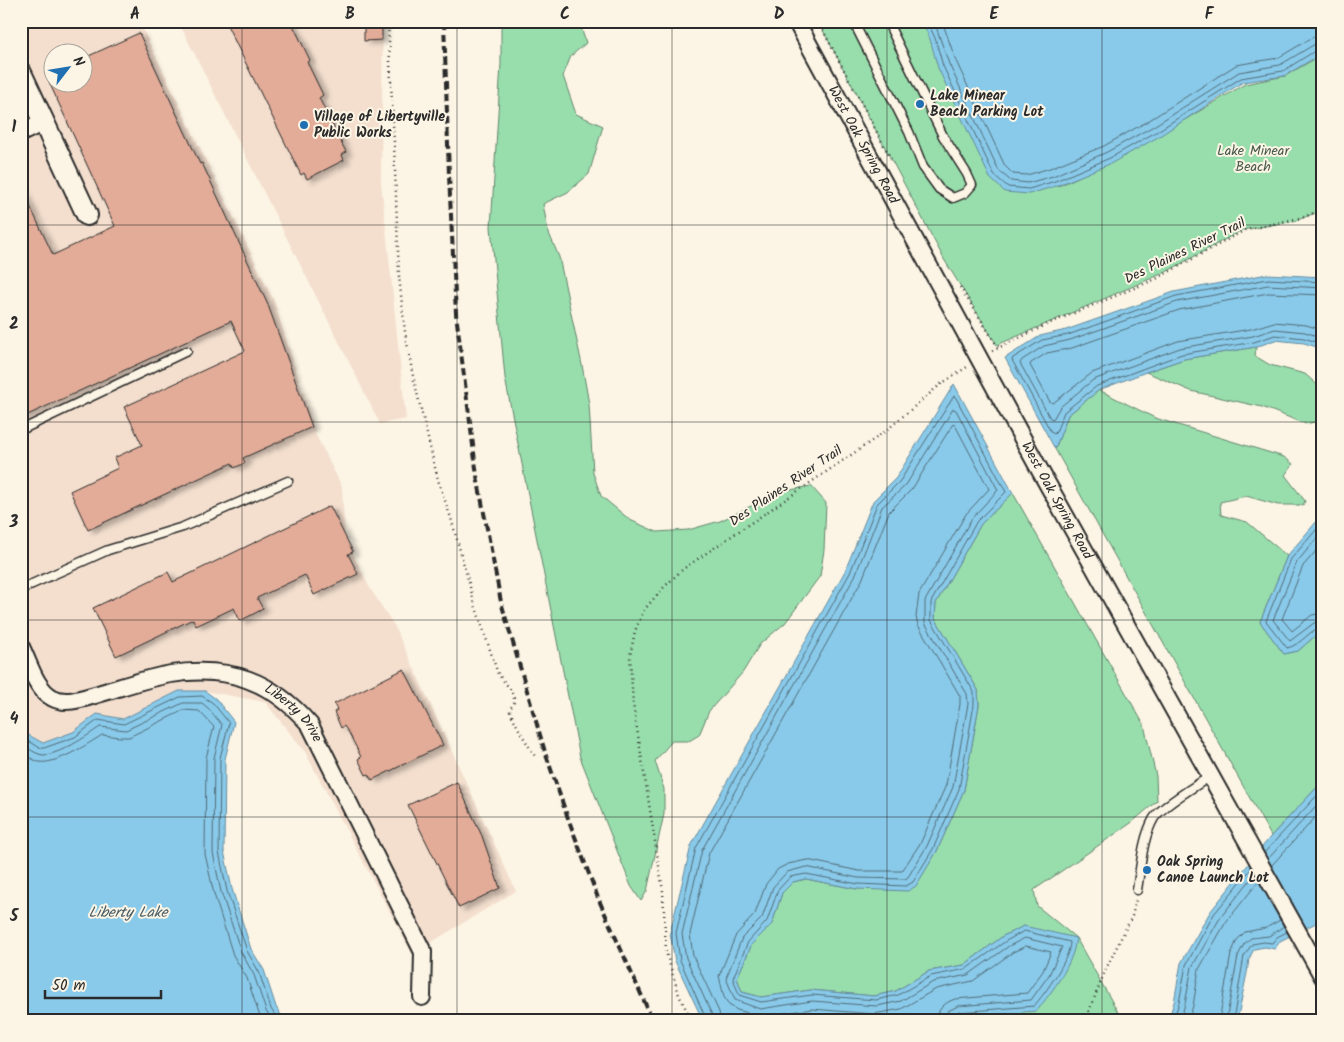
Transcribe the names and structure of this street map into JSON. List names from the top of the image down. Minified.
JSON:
{"streets":{"street":["West Oak Spring Road","Liberty Drive"],"path":["Des Plaines River Trail"]},"crossings":[["West Oak Spring Road","Des Plaines River Trail"]],"water":["Liberty Lake"],"parks":["Lake Minear Beach"],"places":["Lake Minear Beach Parking Lot","Village of Libertyville Public Works","Oak Spring Canoe Launch Lot"],"scale_bar":"50 m","north":"top right","grid":{"columns":["A","B","C","D","E","F"],"rows":["1","2","3","4","5"]}}
